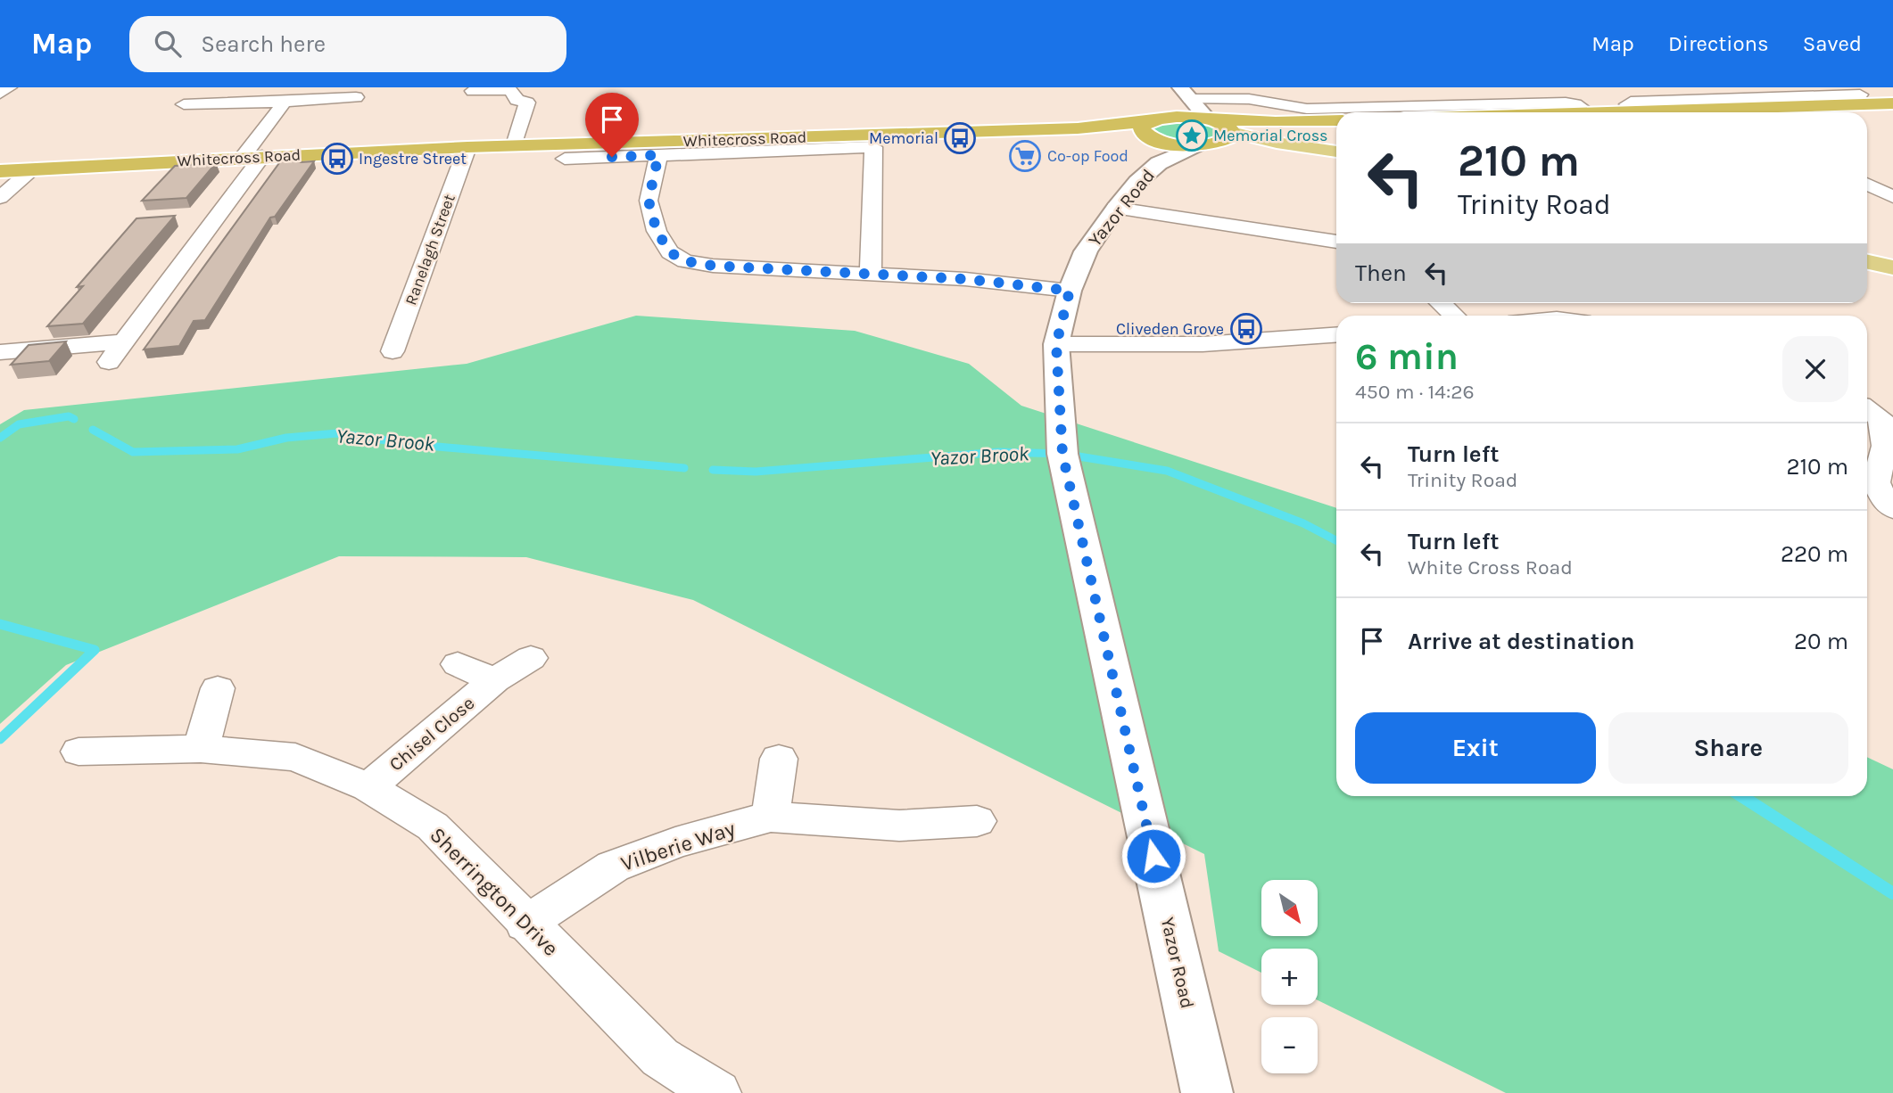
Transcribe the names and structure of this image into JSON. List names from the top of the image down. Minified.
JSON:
{"streets":{"highway":["Whitecross Road"],"street":["Yazor Road","Ranelagh Street","Chisel Close","Vilberie Way","Sherrington Drive"]},"crossings":[["Whitecross Road","Yazor Road"],["Whitecross Road","Ranelagh Street"],["Chisel Close","Sherrington Drive"],["Vilberie Way","Sherrington Drive"]],"water":["Yazor Brook"],"places":{"place":["Memorial Cross"],"bus stop":["Memorial","Ingestre Street","Cliveden Grove"],"supermarket":["Co-op Food"]},"north":"bottom right","page":{"header":"Map","search":"Search here","nav":["Map","Directions","Saved"],"turn":["210 m","Trinity Road"],"then":"Then","heading":["6 min","450 m · 14:26"],"list":[{"name":"Turn left","note":"Trinity Road","value":"210 m"},{"name":"Turn left","note":"White Cross Road","value":"220 m"},{"name":"Arrive at destination","value":"20 m"}],"buttons":["Exit","Share"],"map_buttons":["+","−"]}}
